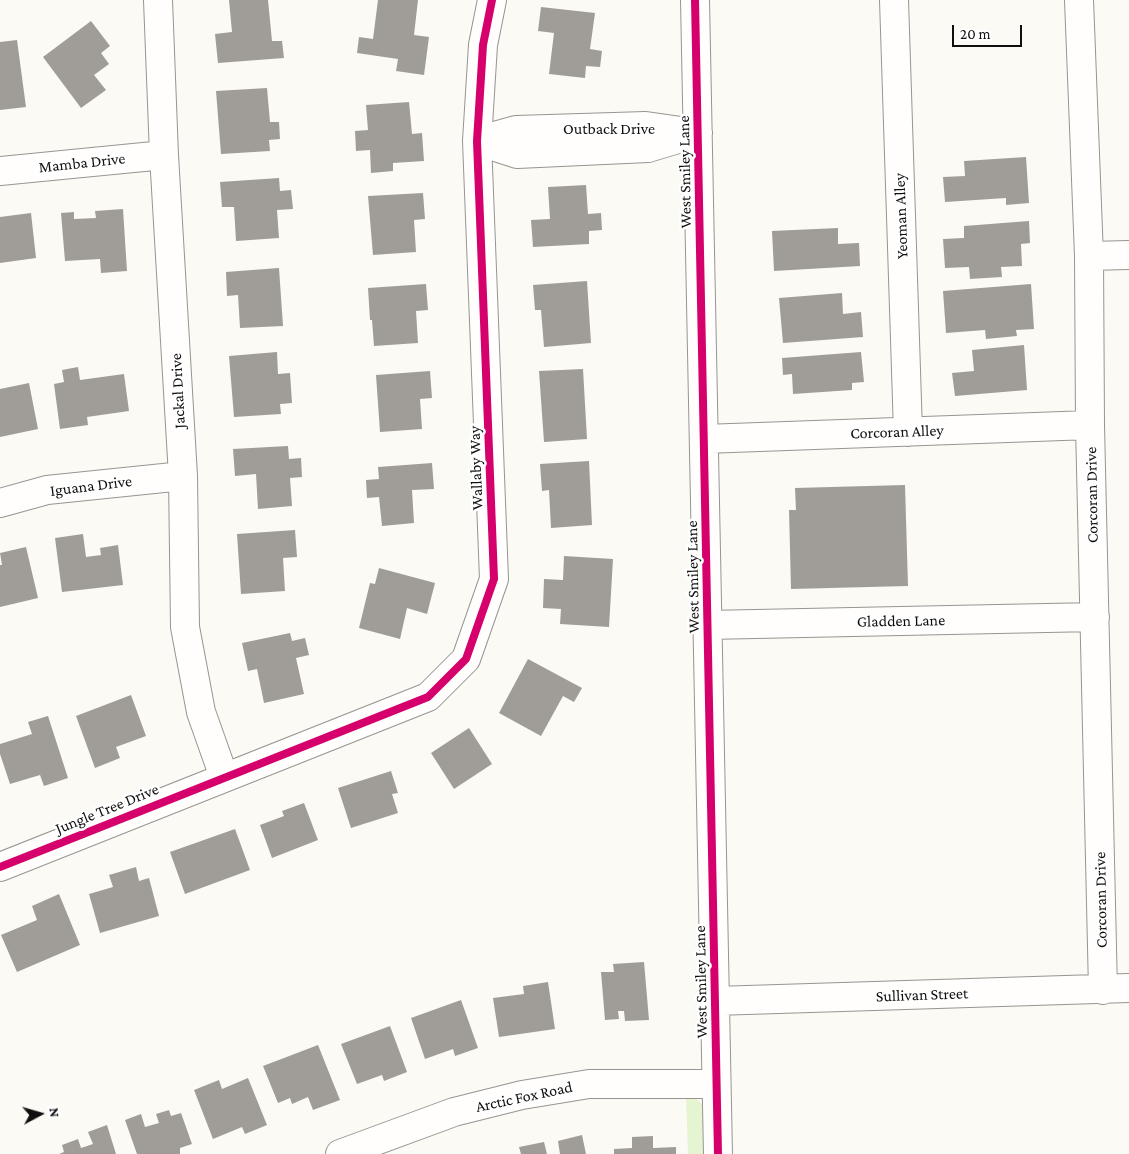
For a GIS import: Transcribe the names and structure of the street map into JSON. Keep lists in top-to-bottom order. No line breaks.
{"streets":{"street":["Outback Drive","Mamba Drive","West Smiley Lane","Yeoman Alley","Jackal Drive","Corcoran Alley","Wallaby Way","Iguana Drive","Corcoran Drive","Gladden Lane","Jungle Tree Drive","Sullivan Street","Arctic Fox Road"]},"crossings":[["Outback Drive","West Smiley Lane"],["Outback Drive","Wallaby Way"],["Mamba Drive","Jackal Drive"],["West Smiley Lane","Corcoran Alley"],["West Smiley Lane","Gladden Lane"],["West Smiley Lane","Sullivan Street"],["West Smiley Lane","Arctic Fox Road"],["Yeoman Alley","Corcoran Alley"],["Jackal Drive","Wallaby Way"],["Jackal Drive","Iguana Drive"],["Jackal Drive","Jungle Tree Drive"],["Corcoran Alley","Corcoran Drive"],["Wallaby Way","Jungle Tree Drive"],["Corcoran Drive","Gladden Lane"],["Corcoran Drive","Sullivan Street"]],"scale_bar":"20 m","north":"right"}
